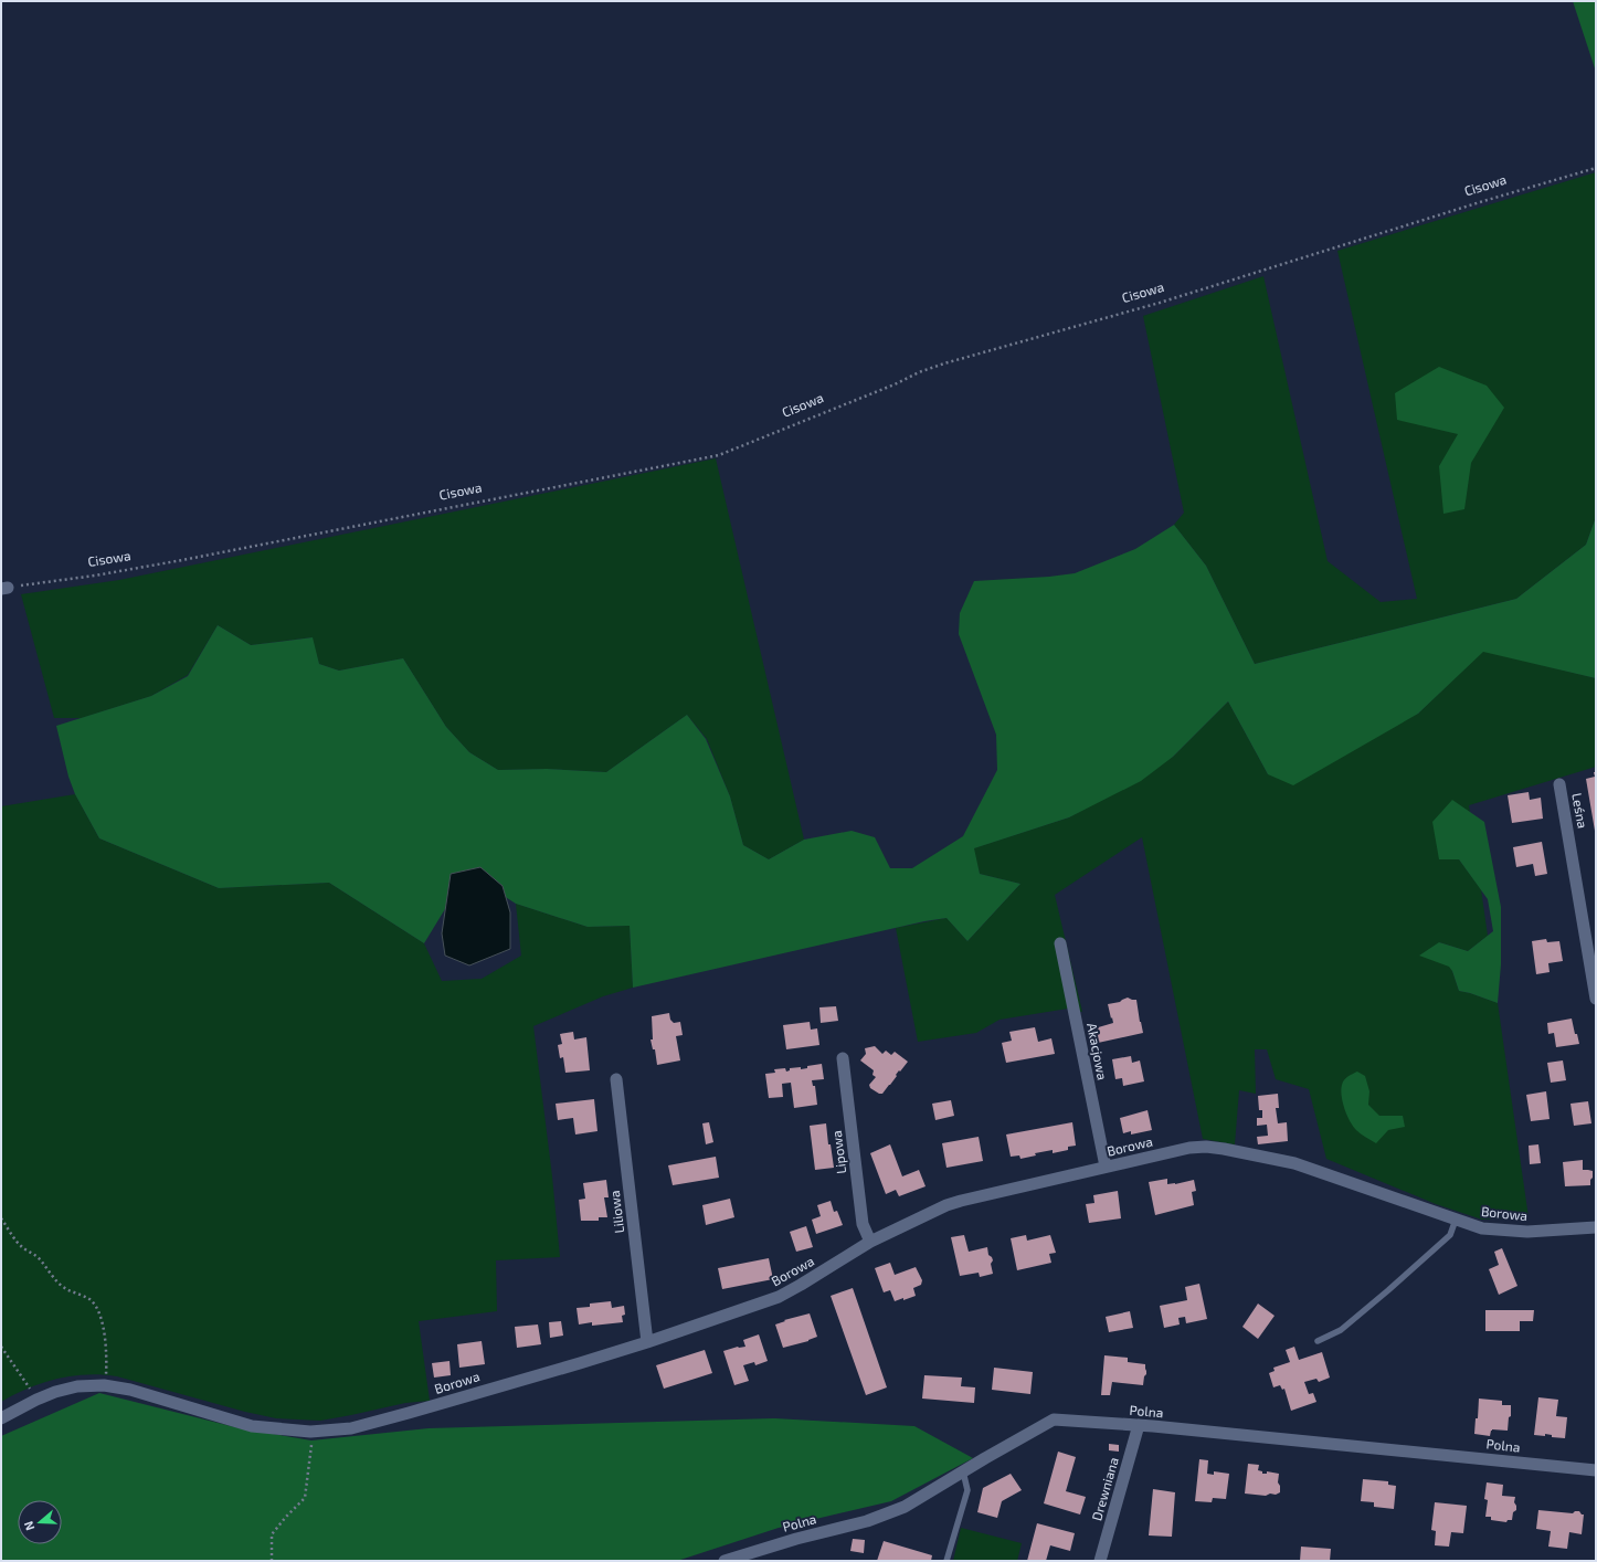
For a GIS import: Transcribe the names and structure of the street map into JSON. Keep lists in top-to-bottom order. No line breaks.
{"streets":{"street":["Leśna","Akacjowa","Borowa","Lipowa","Liliowa","Polna","Drewniana"],"path":["Cisowa"]},"crossings":[["Akacjowa","Borowa"],["Borowa","Lipowa"],["Borowa","Liliowa"],["Polna","Drewniana"]],"north":"left"}
